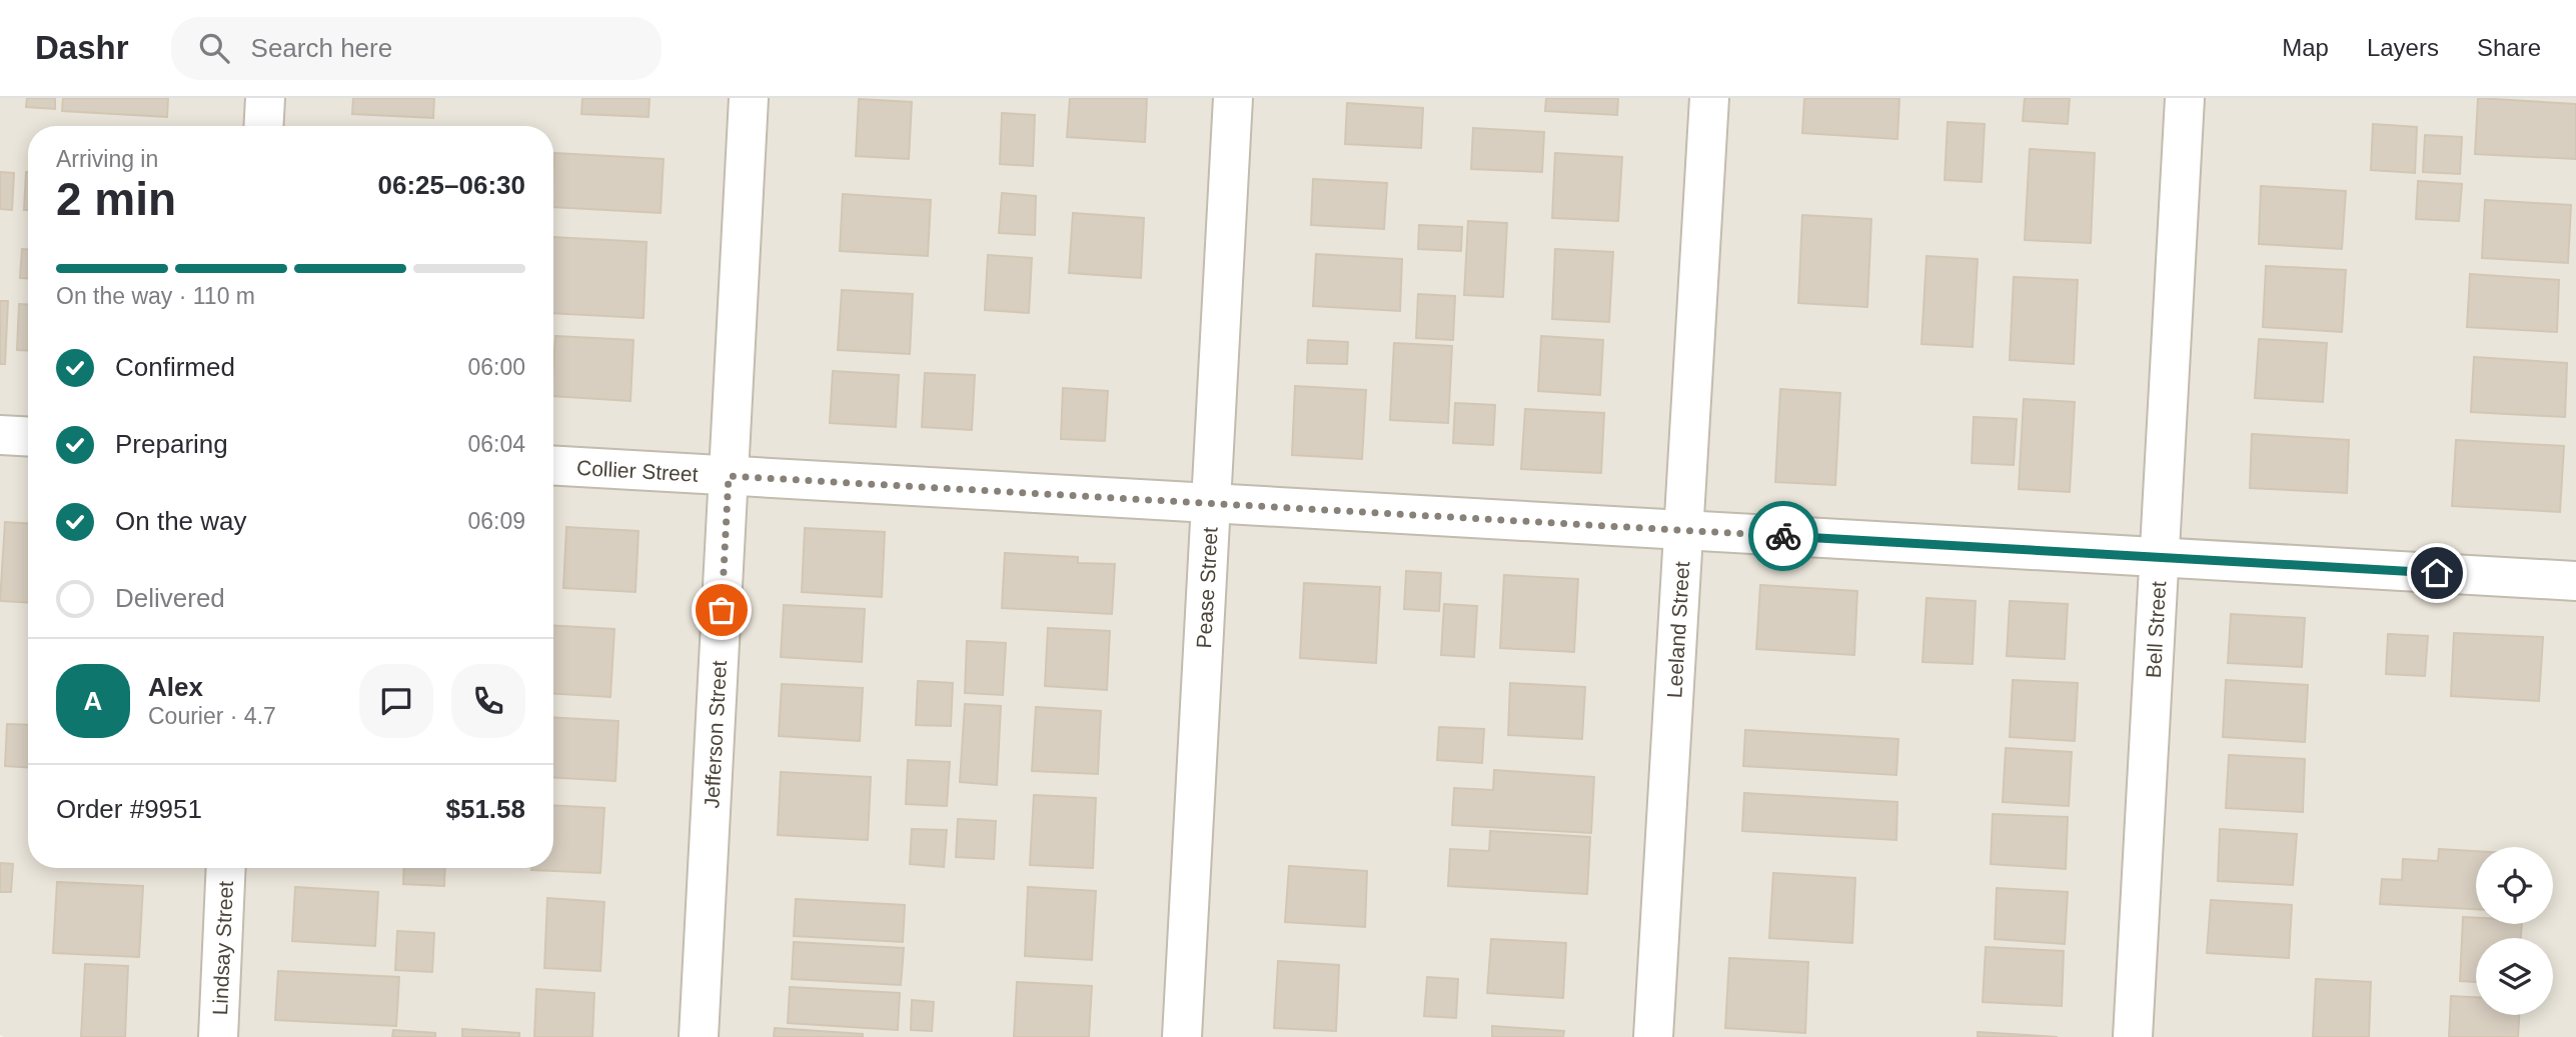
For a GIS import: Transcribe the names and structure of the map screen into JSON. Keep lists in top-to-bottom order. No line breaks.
{"streets":{"street":["Collier Street","Pease Street","Leeland Street","Bell Street","Jefferson Street","Lindsay Street"]},"crossings":[["Collier Street","Pease Street"],["Collier Street","Leeland Street"],["Collier Street","Bell Street"],["Collier Street","Jefferson Street"]],"page":{"header":"Dashr","search":"Search here","nav":["Map","Layers","Share"],"heading":["2 min","Arriving in","06:25–06:30"],"panel":["Alex","Courier · 4.7","Order #9951","$51.58"],"bar":"On the way · 110 m","list":[["Confirmed","06:00"],["Preparing","06:04"],["On the way","06:09"],"Delivered"],"round":"A"}}
